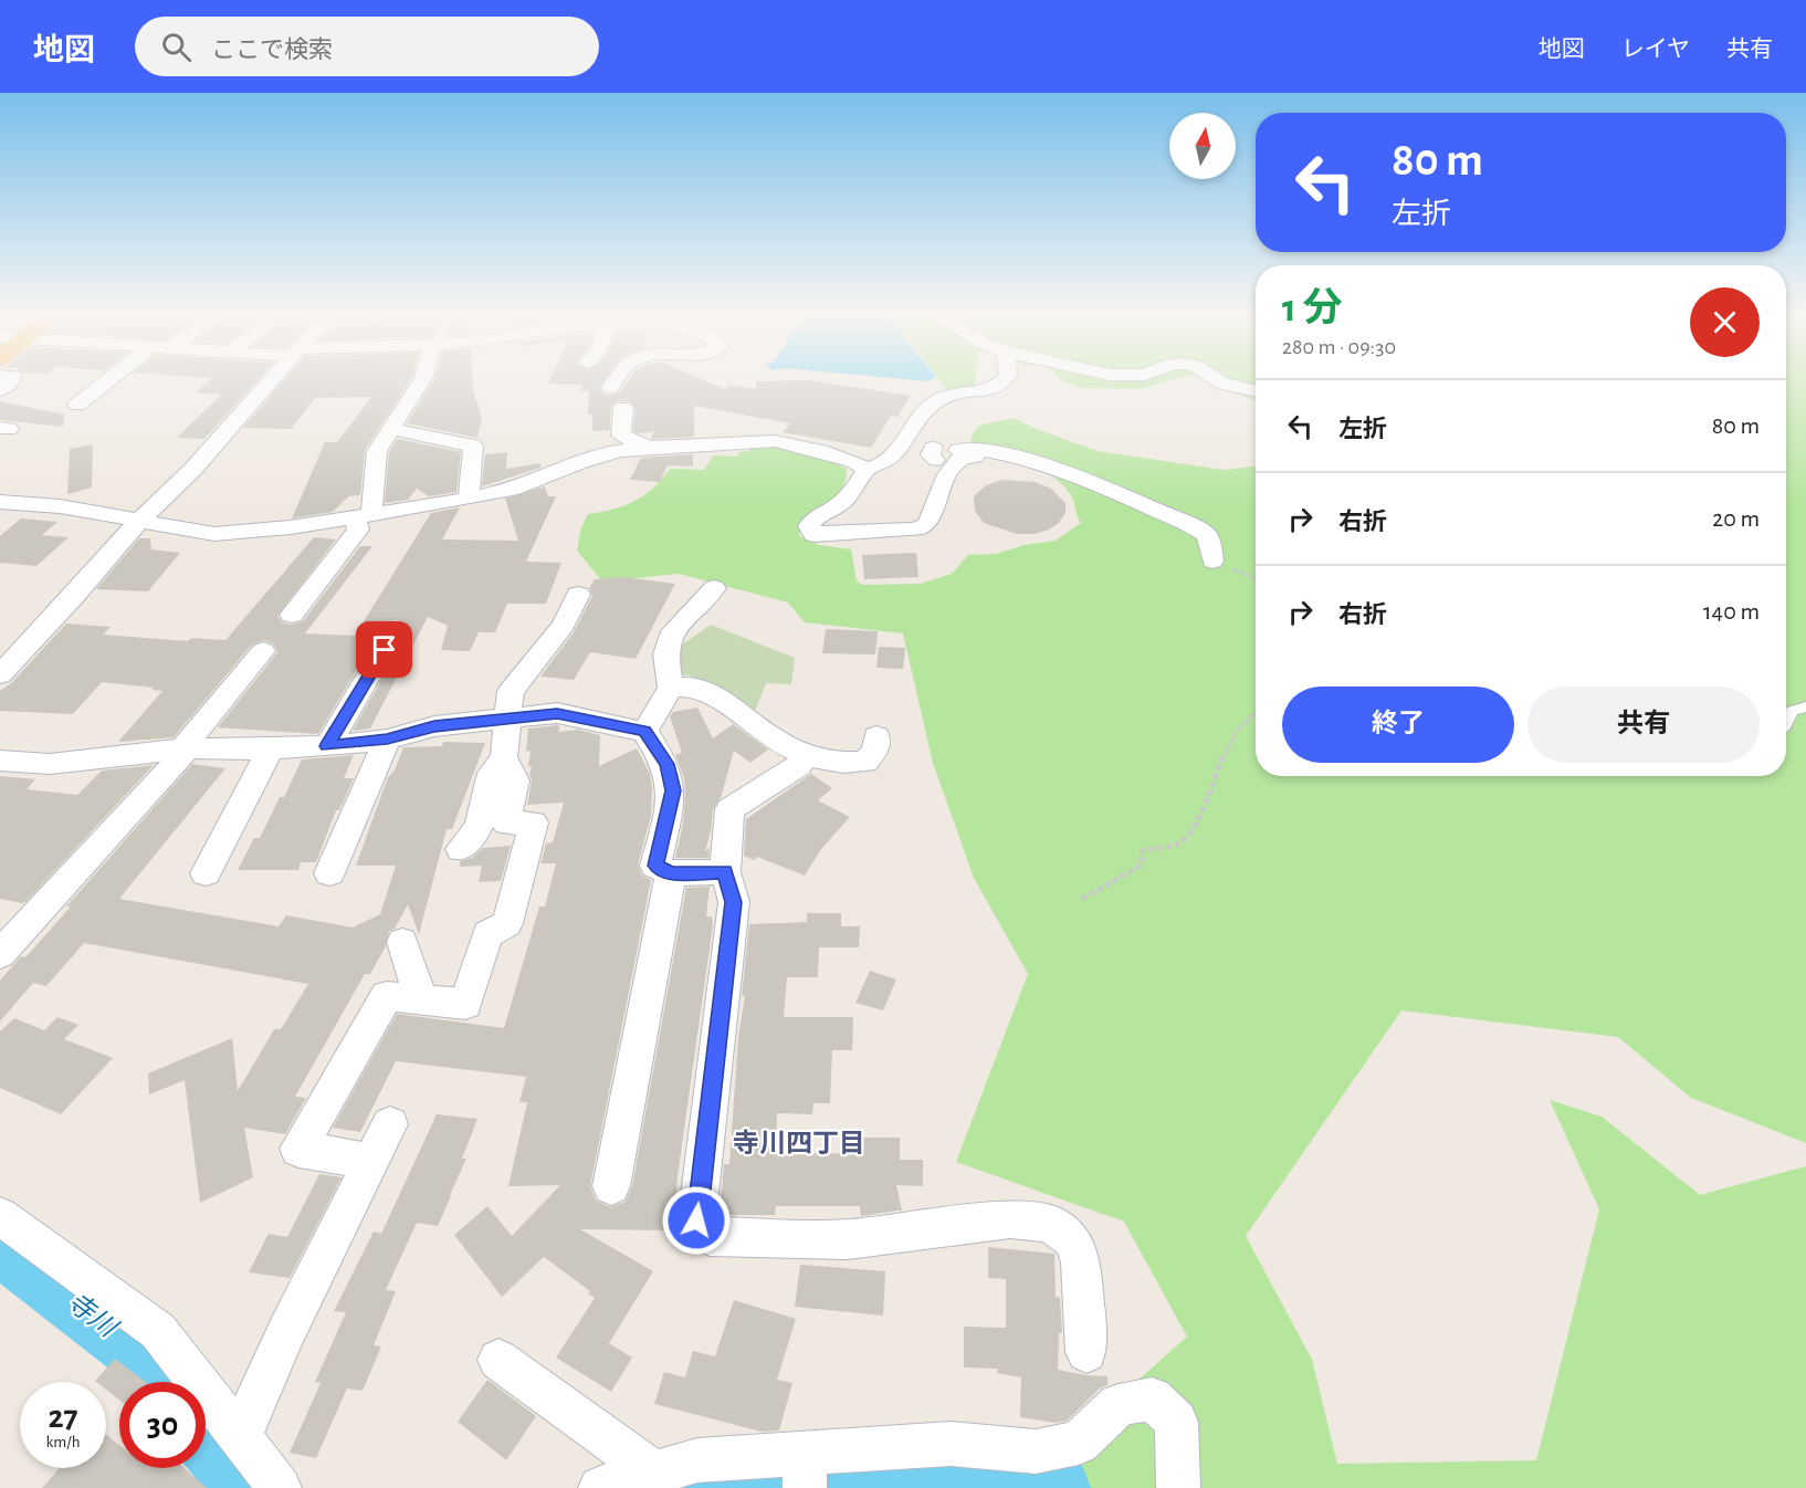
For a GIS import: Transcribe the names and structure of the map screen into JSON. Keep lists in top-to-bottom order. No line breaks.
{"districts":["寺川四丁目"],"water":["寺川"],"north":"top","page":{"header":"地図","search":"ここで検索","nav":["地図","レイヤ","共有"],"turn":["80 m","左折"],"heading":["1 分","280 m · 09:30"],"list":[{"name":"左折","value":"80 m"},{"name":"右折","value":"20 m"},{"name":"右折","value":"140 m"}],"buttons":["終了","共有"],"speed":"27 km/h","limit":"30"}}
